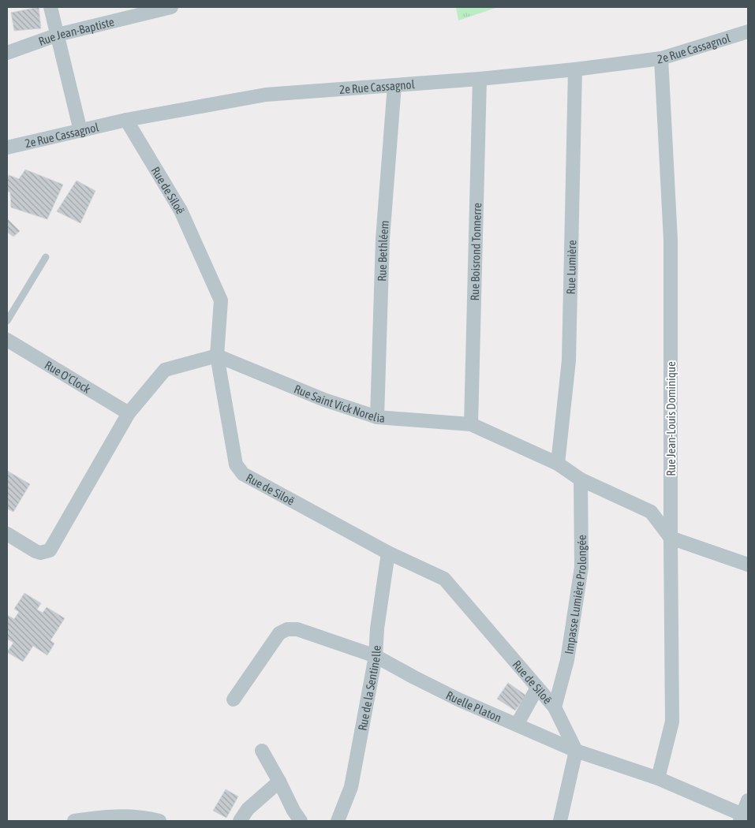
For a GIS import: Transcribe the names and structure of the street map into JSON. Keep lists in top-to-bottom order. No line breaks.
{"streets":{"street":["Rue Jean-Baptiste","2e Rue Cassagnol","Rue de Siloë","Rue Bethléem","Rue Boisrond Tonnerre","Rue Lumière","Rue O'Clock","Rue Saint Vick Norelia","Rue Jean-Louis Dominique","Impasse Lumière Prolongée","Rue de la Sentinelle","Ruelle Platon"]},"crossings":[["2e Rue Cassagnol","Rue de Siloë"],["2e Rue Cassagnol","Rue Bethléem"],["2e Rue Cassagnol","Rue Boisrond Tonnerre"],["2e Rue Cassagnol","Rue Lumière"],["2e Rue Cassagnol","Rue Jean-Louis Dominique"],["Rue de Siloë","Rue Saint Vick Norelia"],["Rue de Siloë","Impasse Lumière Prolongée"],["Rue de Siloë","Rue de la Sentinelle"],["Rue de Siloë","Ruelle Platon"],["Rue Bethléem","Rue Saint Vick Norelia"],["Rue Boisrond Tonnerre","Rue Saint Vick Norelia"],["Rue Lumière","Rue Saint Vick Norelia"],["Rue Saint Vick Norelia","Rue Jean-Louis Dominique"],["Rue Saint Vick Norelia","Impasse Lumière Prolongée"],["Rue Jean-Louis Dominique","Ruelle Platon"],["Rue de la Sentinelle","Ruelle Platon"]]}
